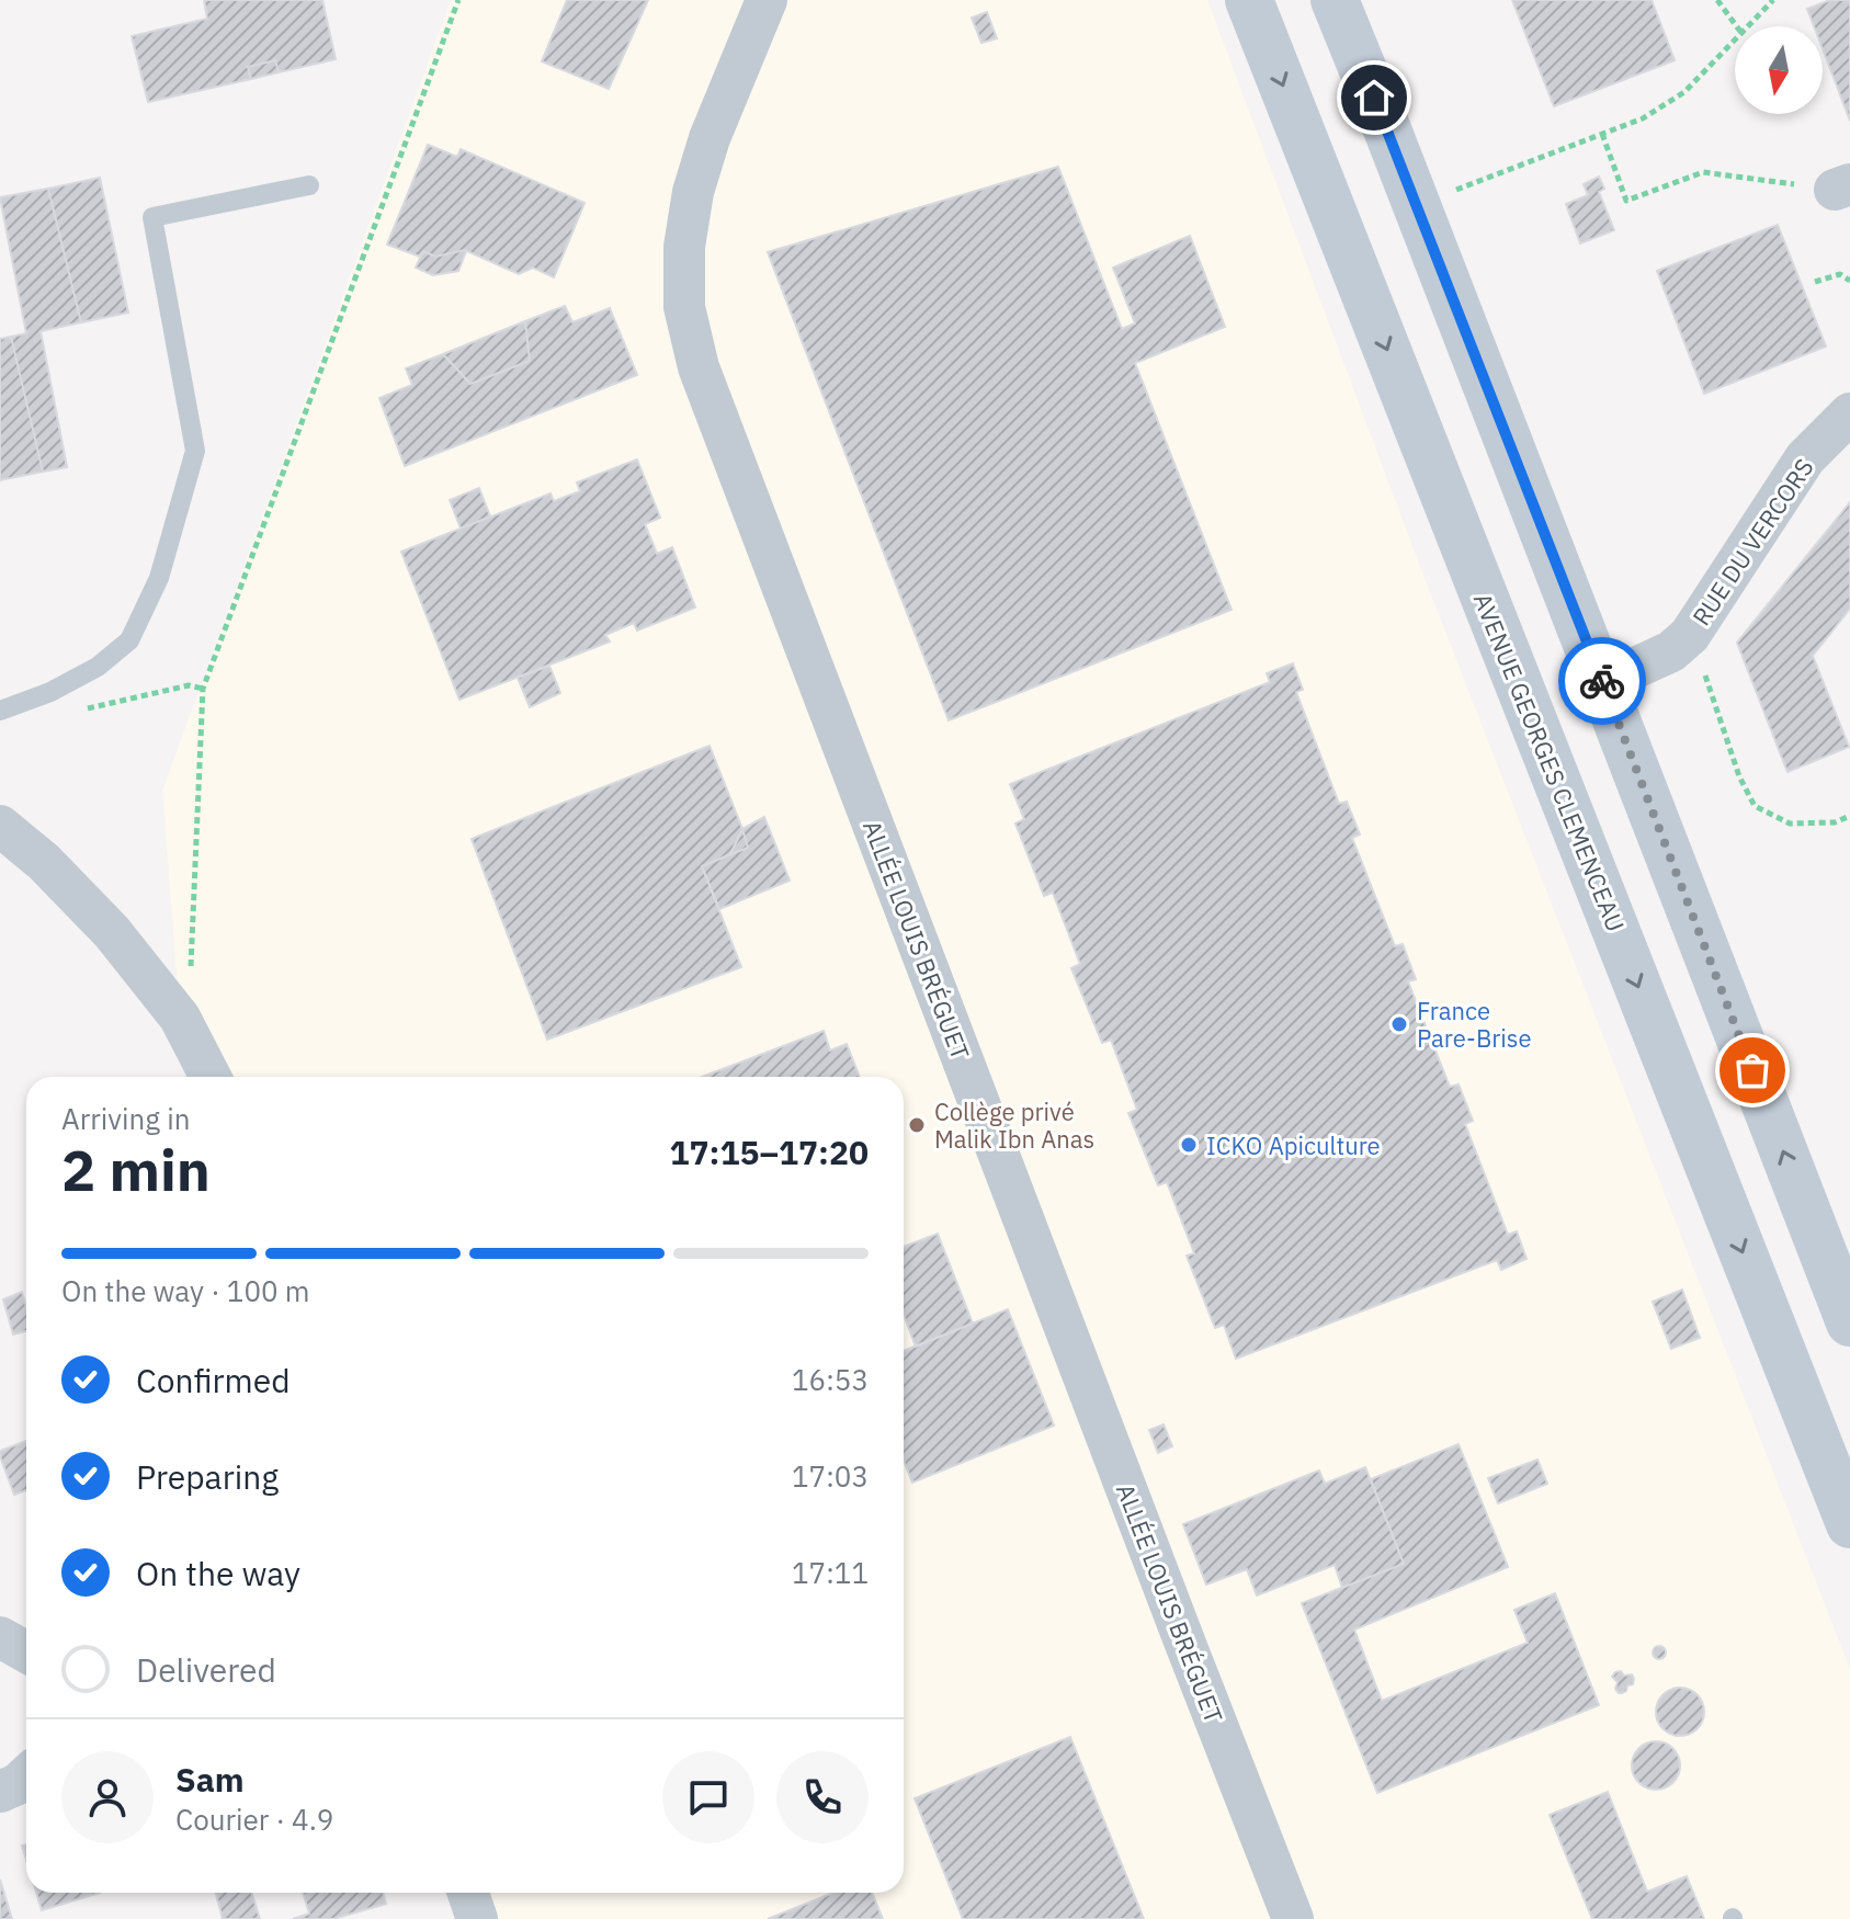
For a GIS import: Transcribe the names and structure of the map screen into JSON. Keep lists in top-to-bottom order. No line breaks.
{"streets":{"main road":["AVENUE GEORGES CLEMENCEAU"],"street":["RUE DU VERCORS","ALLÉE LOUIS BRÉGUET"]},"places":["France Pare-Brise","Collège privé Malik Ibn Anas","ICKO Apiculture"],"north":"bottom","page":{"heading":["2 min","Arriving in","17:15–17:20"],"panel":["Sam","Courier · 4.9"],"bar":"On the way · 100 m","list":[["Confirmed","16:53"],["Preparing","17:03"],["On the way","17:11"],"Delivered"]}}
